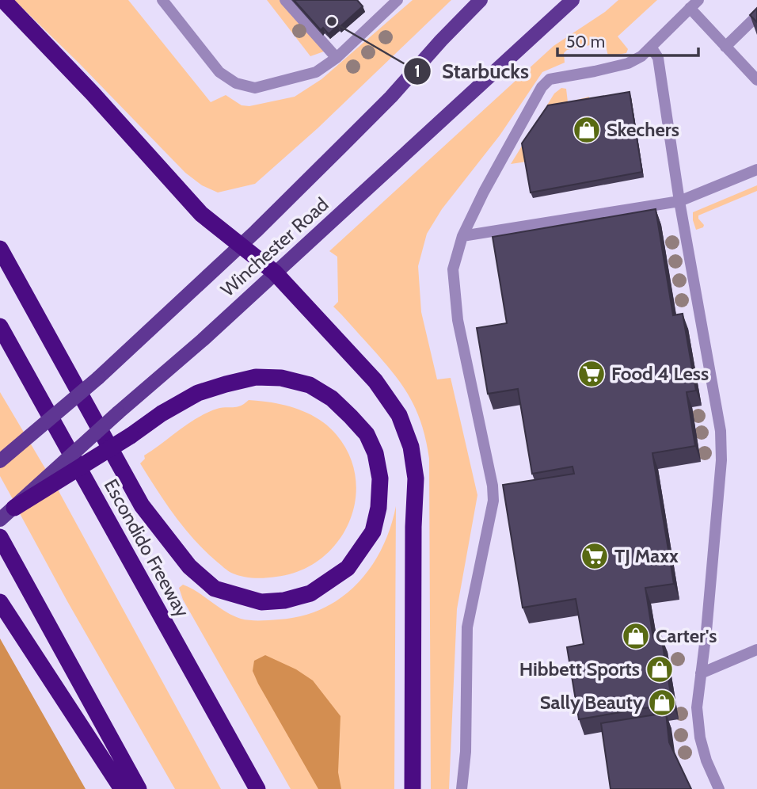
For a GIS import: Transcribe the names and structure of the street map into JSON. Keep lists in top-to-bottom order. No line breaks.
{"streets":{"highway":["Escondido Freeway"],"main road":["Winchester Road"]},"places":{"other":["Starbucks"],"shop":["Skechers","Carter's","Hibbett Sports","Sally Beauty"],"supermarket":["Food 4 Less","TJ Maxx"]},"scale_bar":"50 m"}
